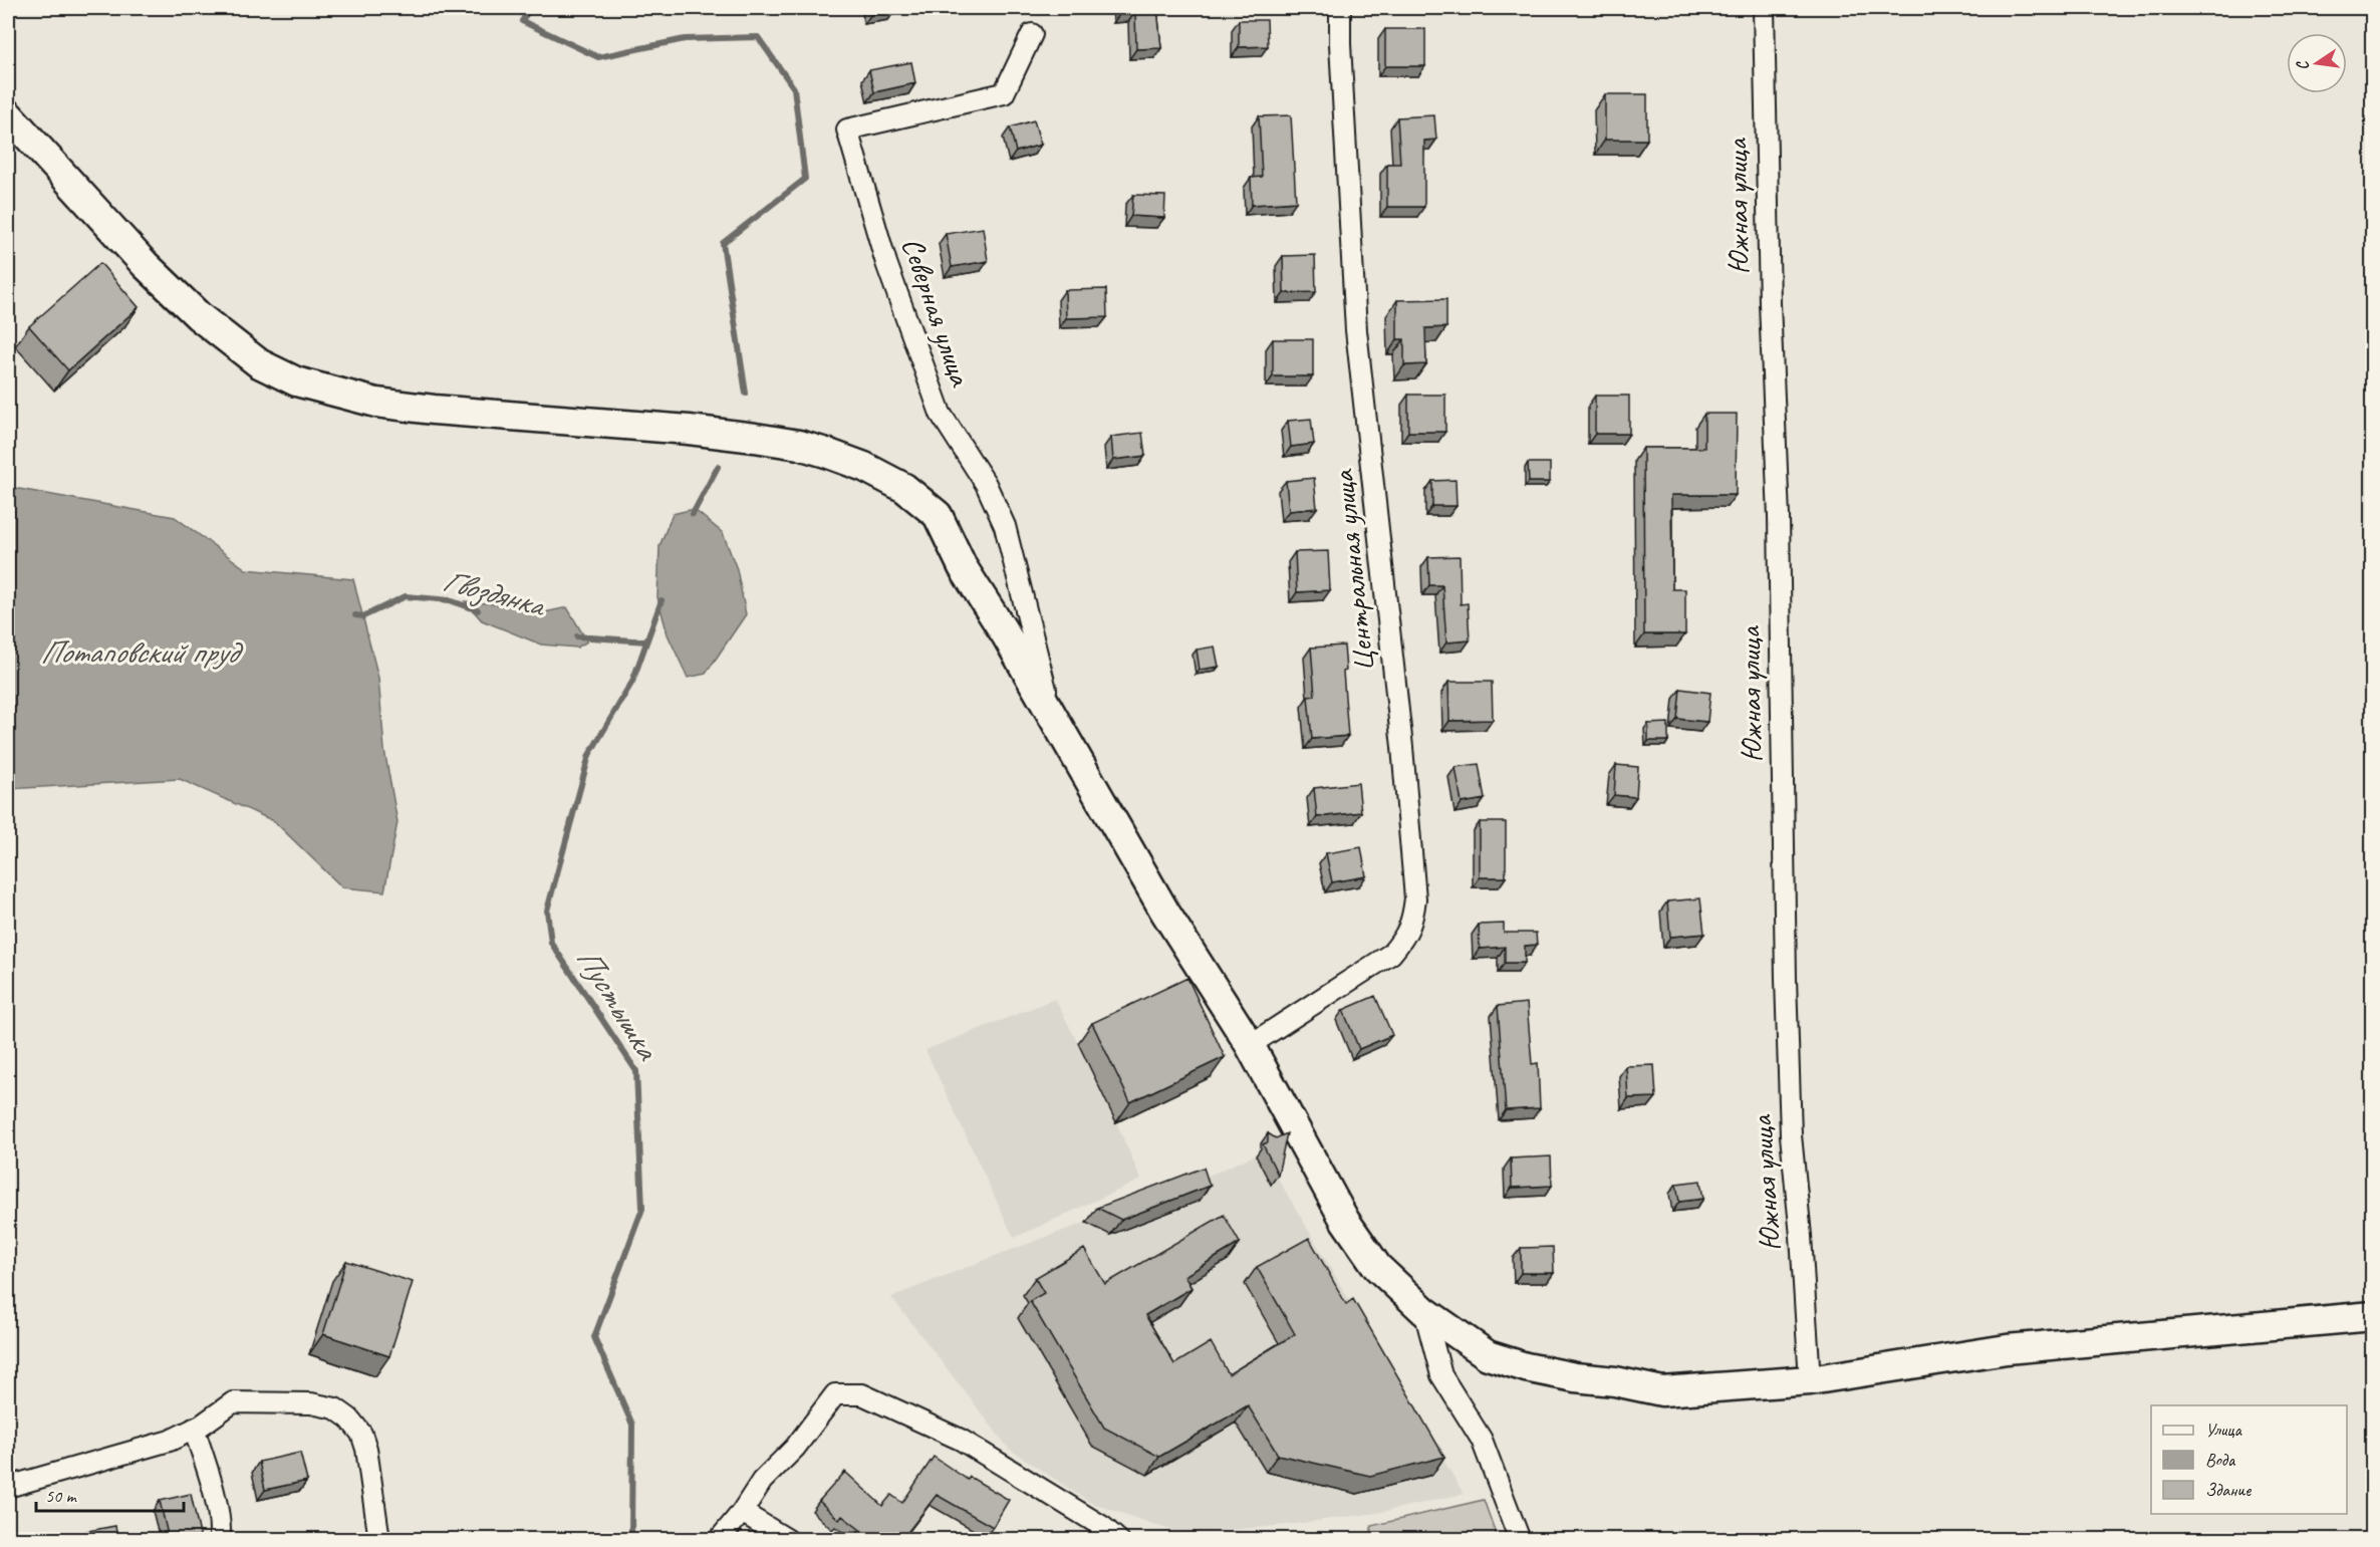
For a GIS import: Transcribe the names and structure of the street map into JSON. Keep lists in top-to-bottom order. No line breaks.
{"streets":{"street":["Южная улица","Северная улица","Центральная улица"]},"water":["Гвоздянка","Потаповский пруд","Пустышка"],"legend":["Улица","Вода","Здание"],"scale_bar":"50 m","north":"left"}
